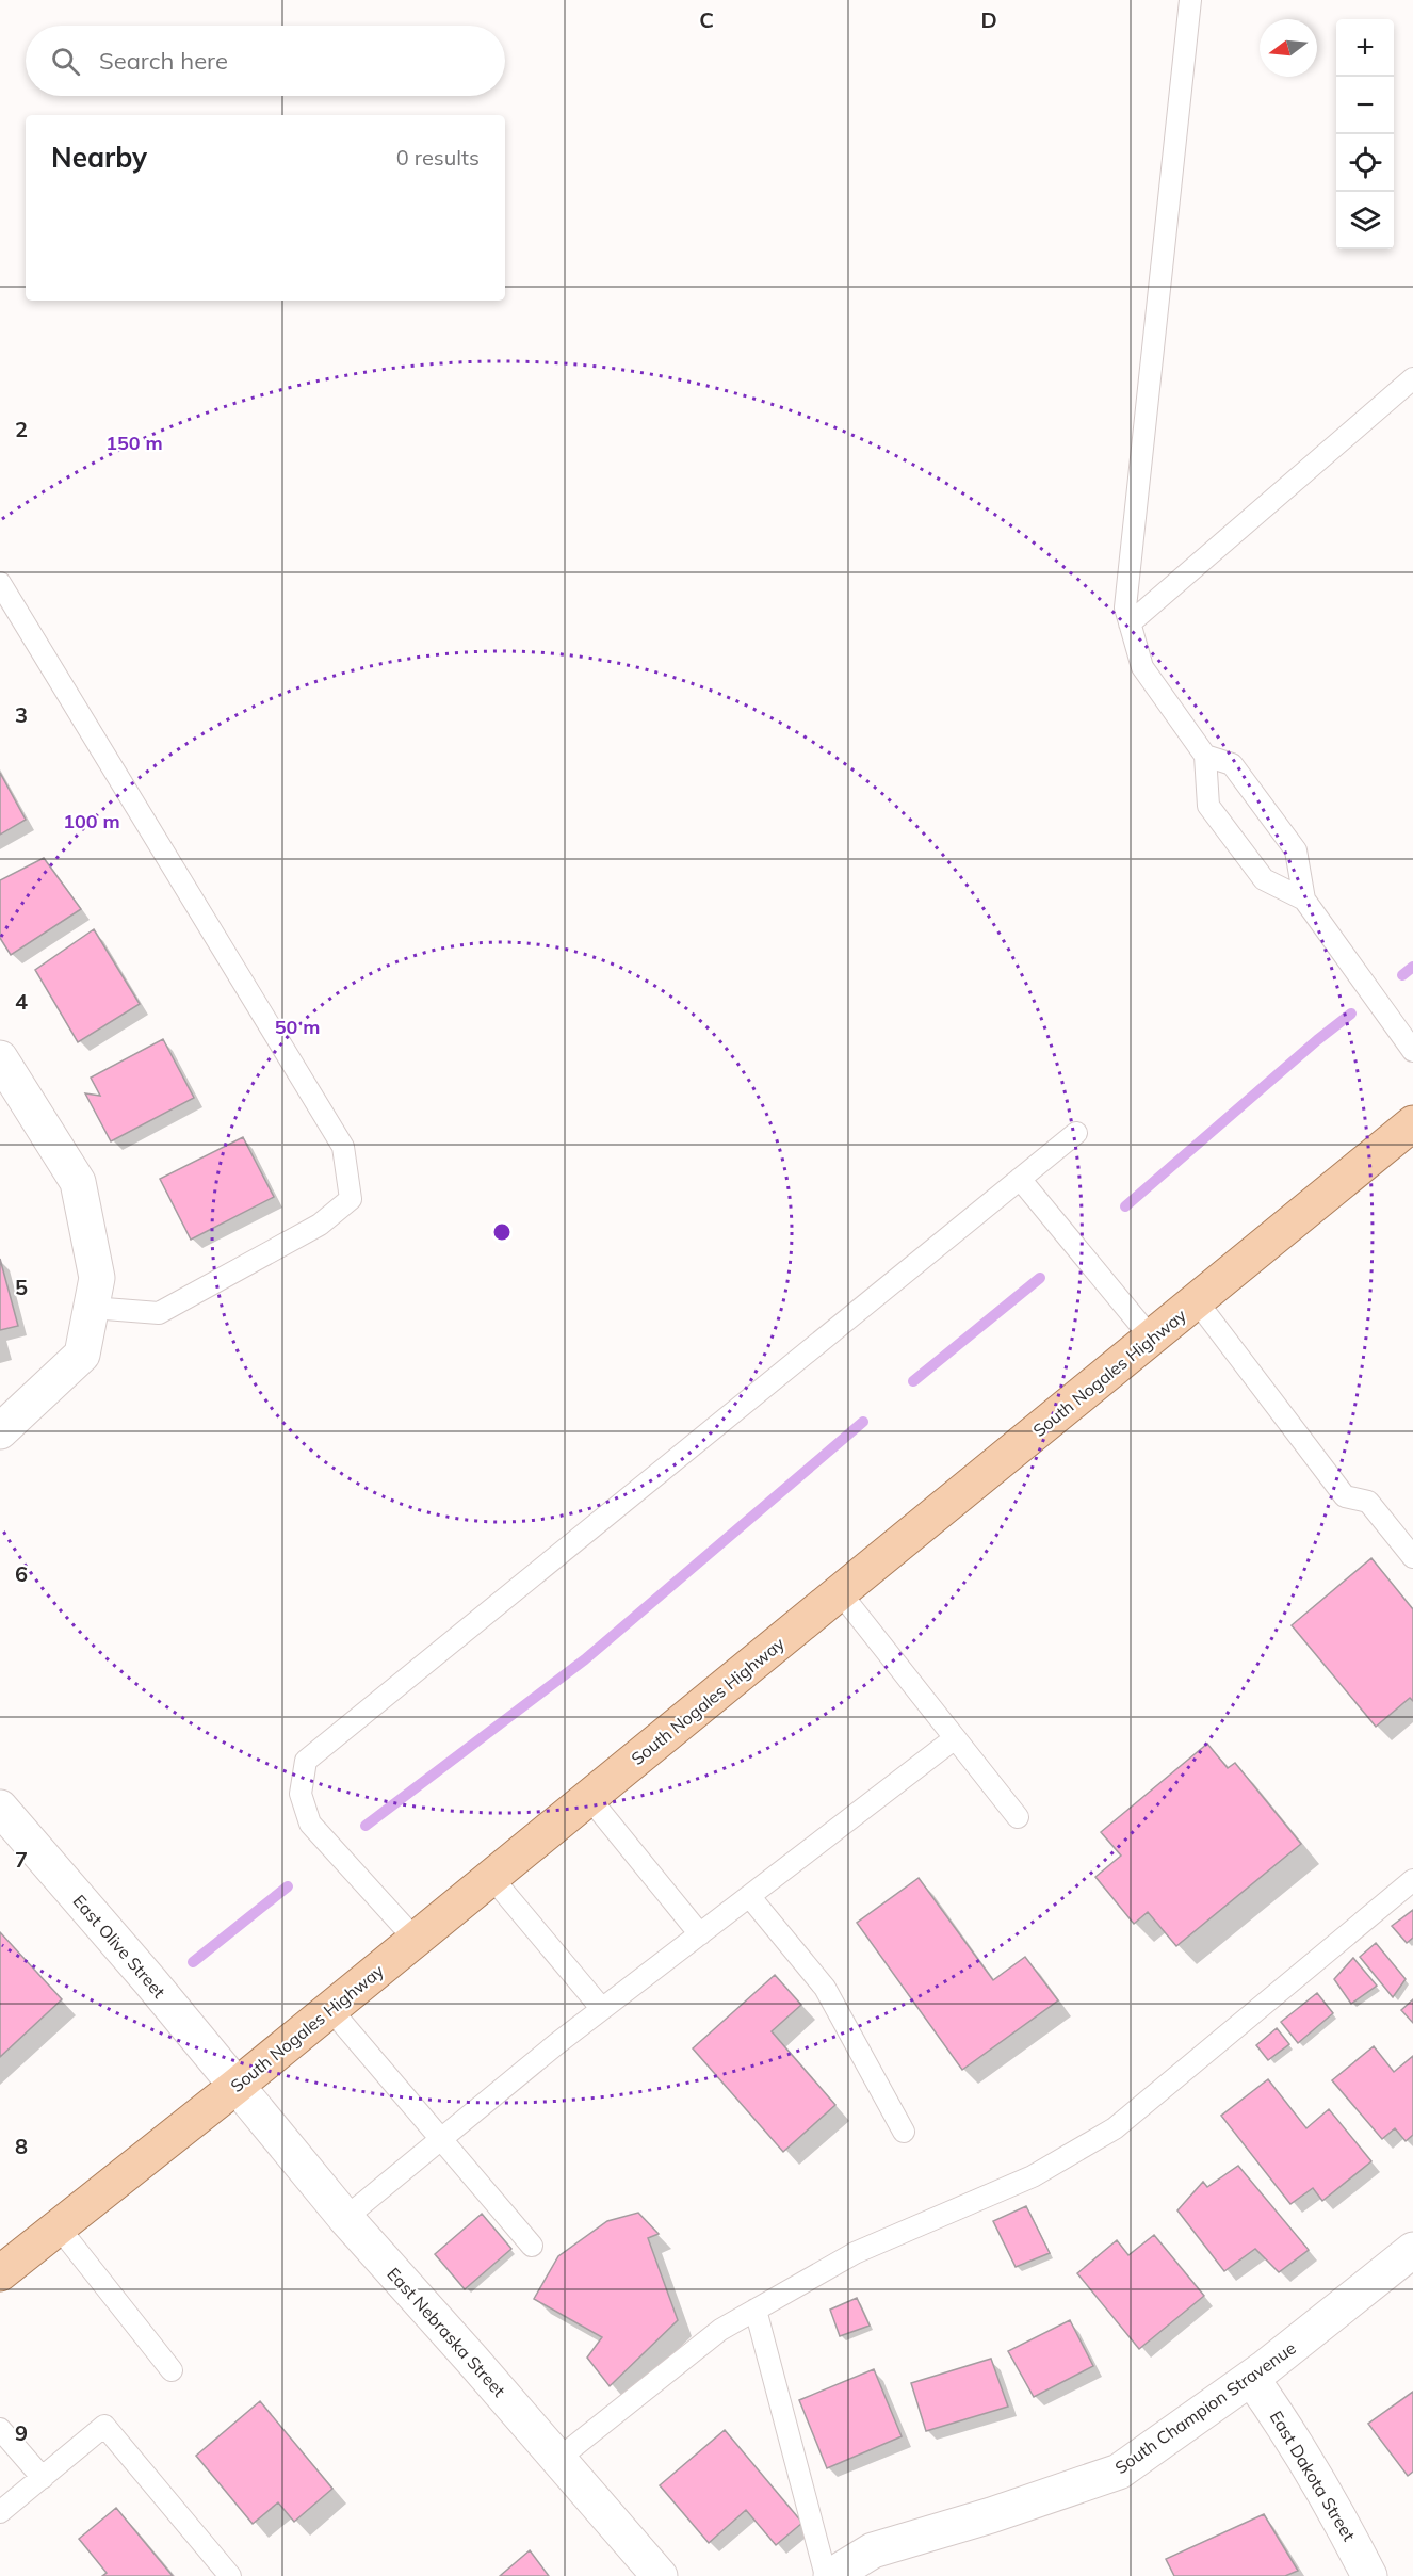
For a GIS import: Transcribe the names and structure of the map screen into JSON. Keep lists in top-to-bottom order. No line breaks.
{"streets":{"main road":["South Nogales Highway"],"street":["East Olive Street","East Nebraska Street","South Champion Stravenue","East Dakota Street"]},"crossings":[["South Nogales Highway","East Olive Street"],["South Nogales Highway","East Nebraska Street"],["East Olive Street","East Nebraska Street"],["South Champion Stravenue","East Dakota Street"]],"north":"left","page":{"map_buttons":["+","−"],"search":"Search here","heading":["Nearby","0 results"]},"grid":{"columns":["C","D"],"rows":["2","3","4","5","6","7","8","9"]},"rings":["150 m","100 m","50 m"]}
